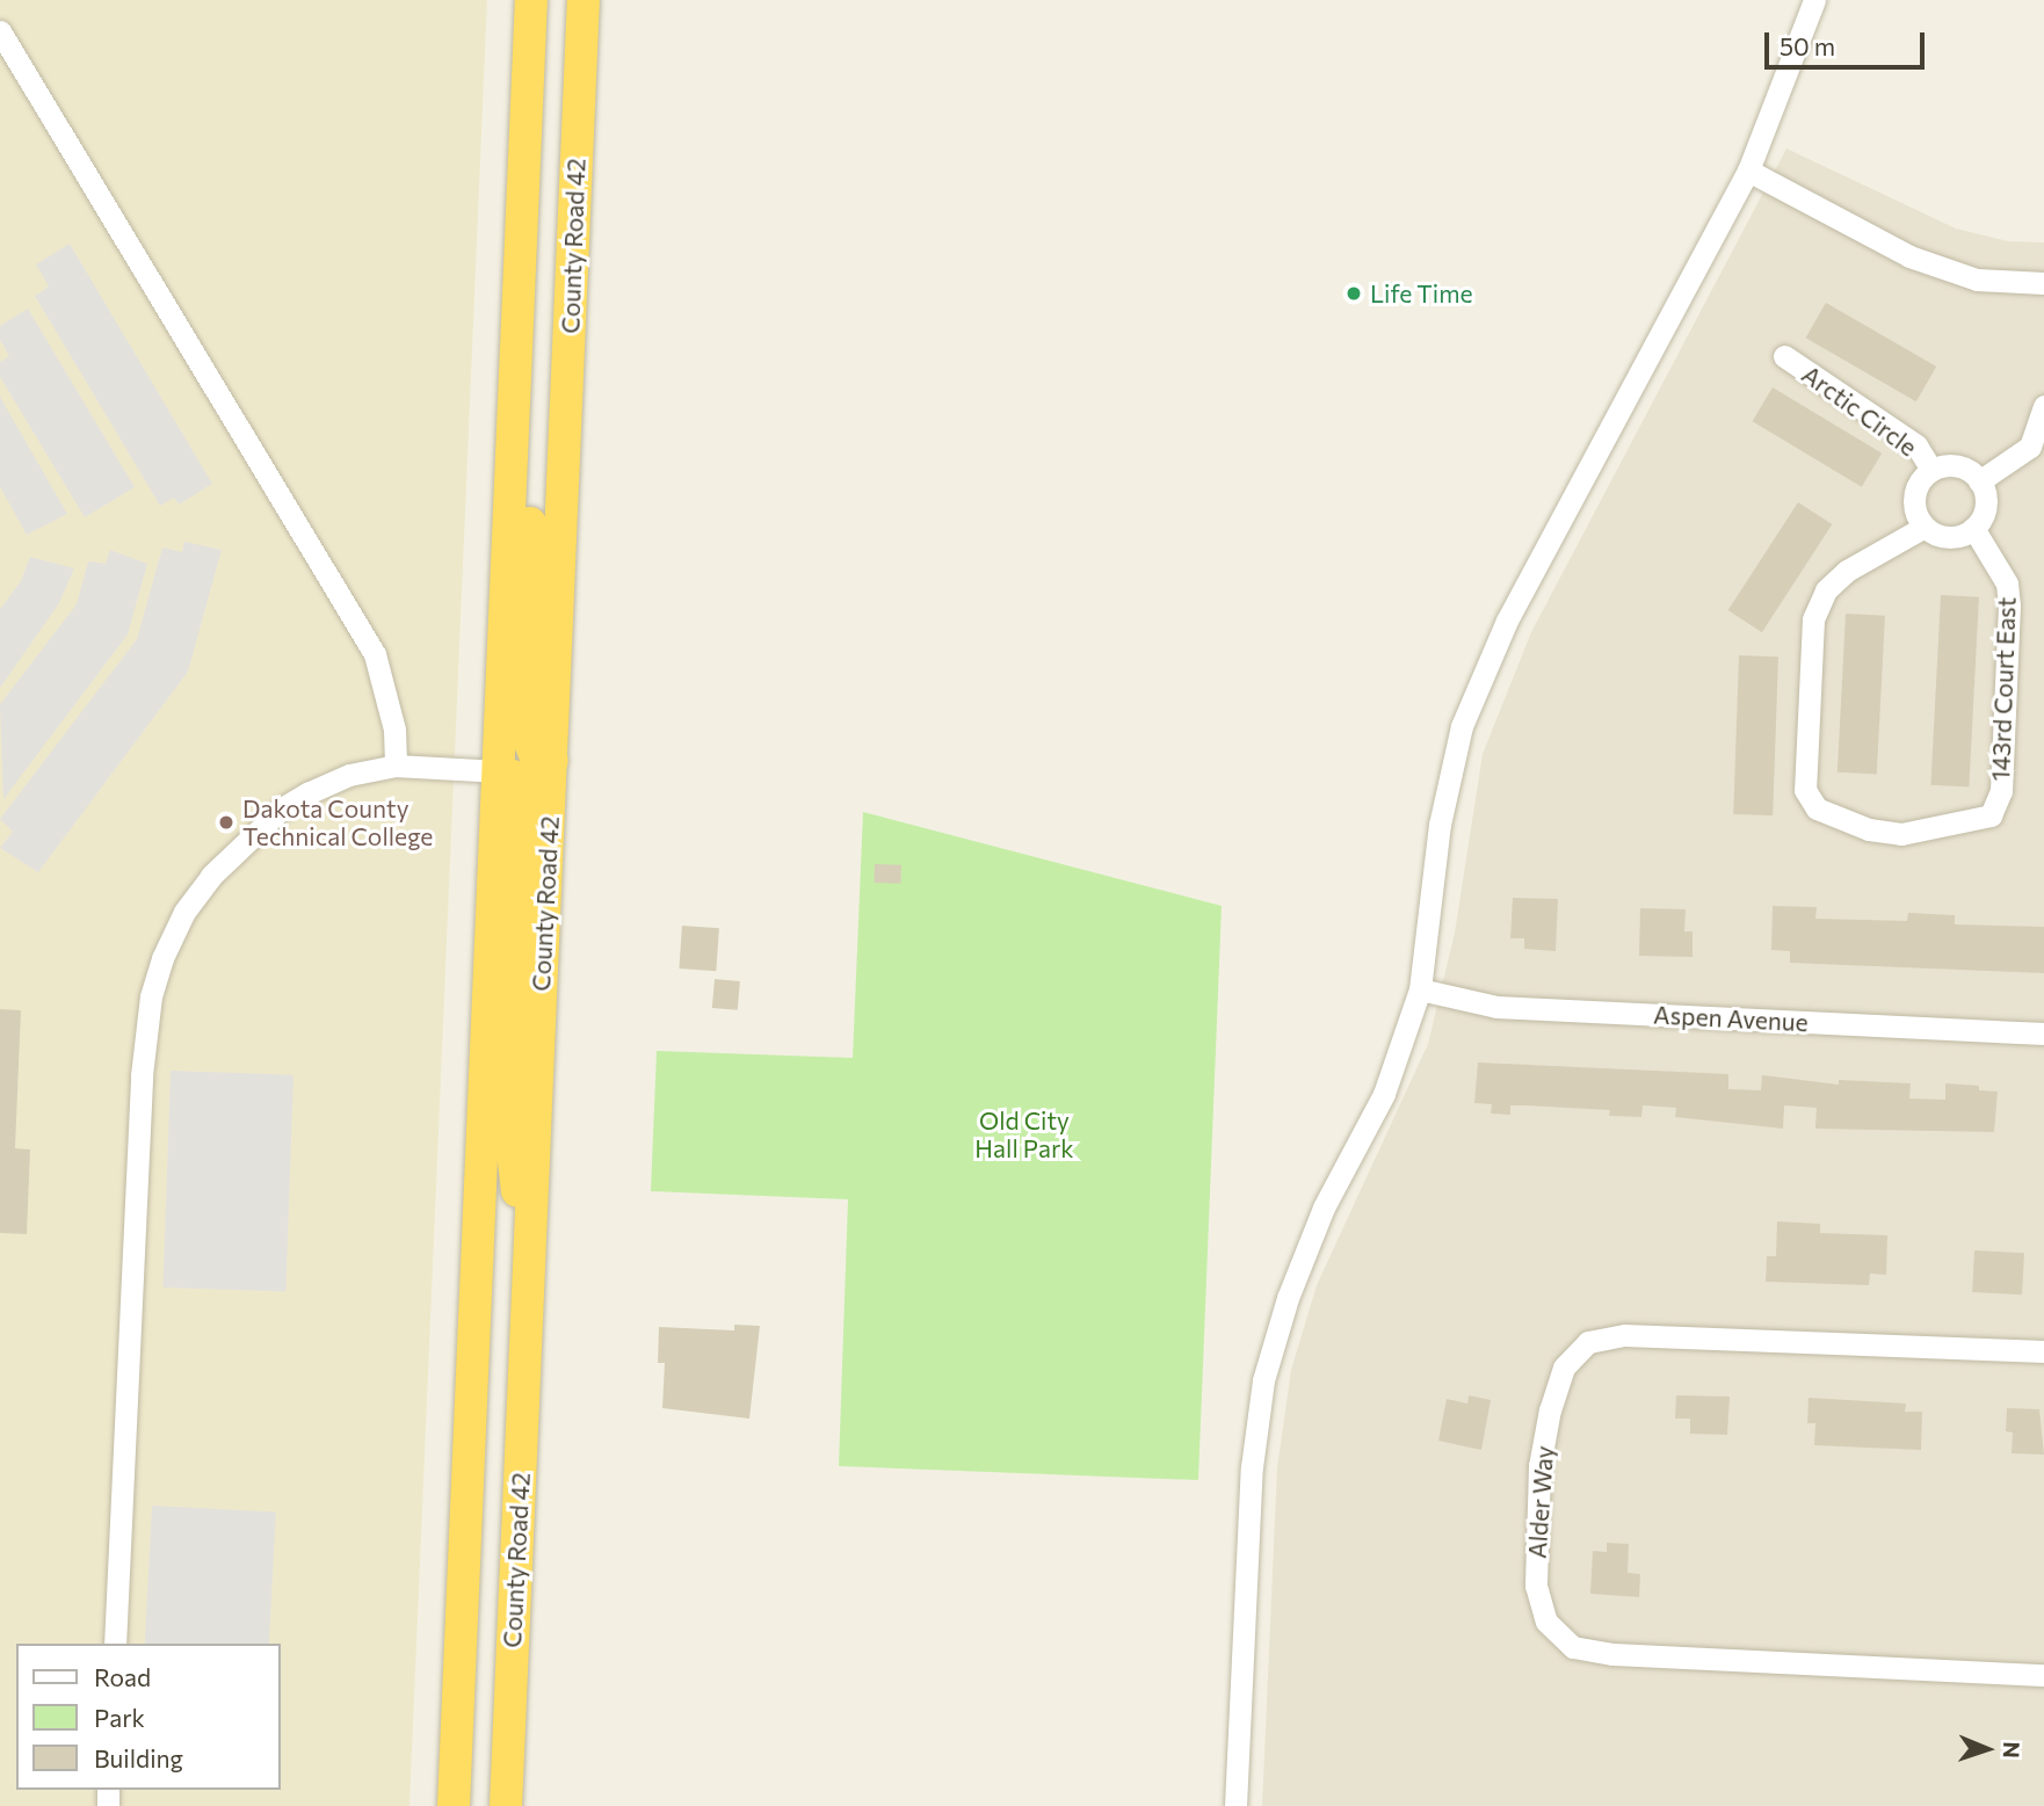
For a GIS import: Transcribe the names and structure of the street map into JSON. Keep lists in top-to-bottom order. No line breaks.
{"streets":{"highway":["County Road 42"],"street":["Arctic Circle","143rd Court East","Aspen Avenue","Alder Way"]},"crossings":[["Arctic Circle","143rd Court East"]],"parks":["Old City Hall Park"],"places":["Life Time","Dakota County Technical College"],"legend":["Road","Park","Building"],"scale_bar":"50 m","north":"right"}
